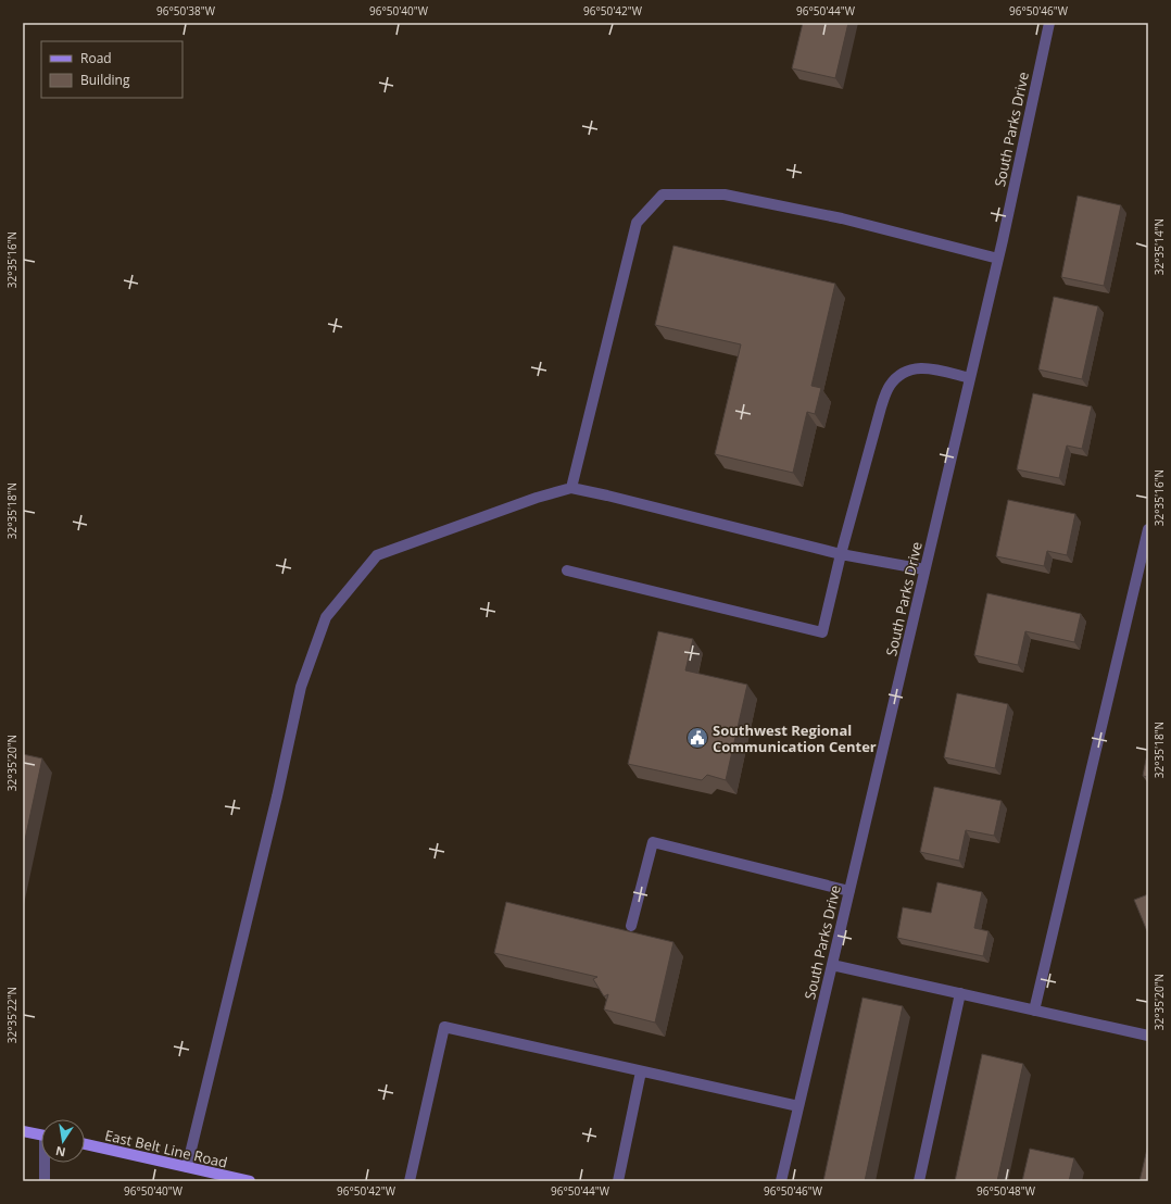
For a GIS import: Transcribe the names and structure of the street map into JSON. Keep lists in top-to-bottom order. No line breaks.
{"streets":{"main road":["East Belt Line Road"],"street":["South Parks Drive"]},"places":{"public building":["Southwest Regional Communication Center"]},"legend":["Road","Building"],"north":"bottom","coordinates":["96°50'38\"W","96°50'40\"W","96°50'42\"W","96°50'44\"W","96°50'46\"W","32°35'14\"N","32°35'16\"N","32°35'18\"N","32°35'20\"N","32°35'22\"N","96°50'48\"W"]}
